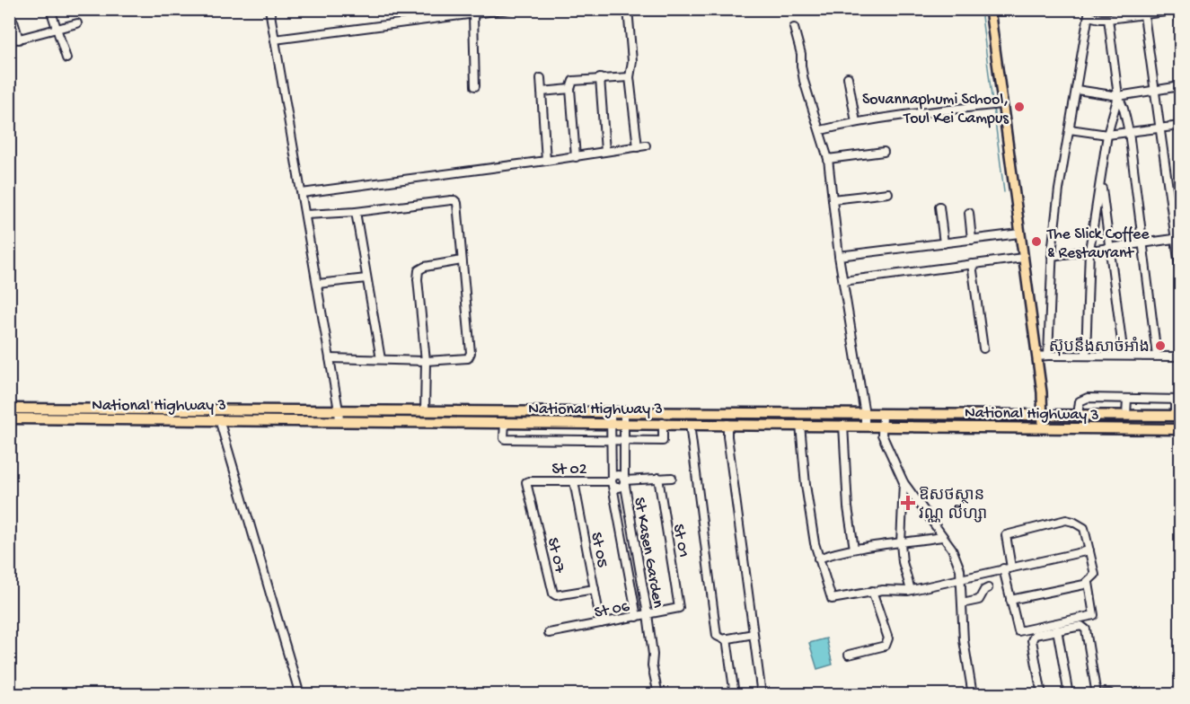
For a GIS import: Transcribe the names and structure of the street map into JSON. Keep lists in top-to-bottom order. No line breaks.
{"streets":{"highway":["National Highway 3"],"street":["St 02","St 01","St 05","St Kasen Garden","St 07","St 06"]},"crossings":[["National Highway 3","St Kasen Garden"],["St 02","St 05"],["St 02","St Kasen Garden"],["St 02","St 07"],["St 01","St 06"],["St 05","St 07"],["St 05","St 06"],["St Kasen Garden","St 06"]],"places":{"other":["Sovannaphumi School, Toul Kei Campus","The Slick Coffee & Restaurant","ស៊ុបនឹងសាច់អាំង"],"health":["ឱសថស្ថាន វណ្ណ លីហ្សា"]}}
